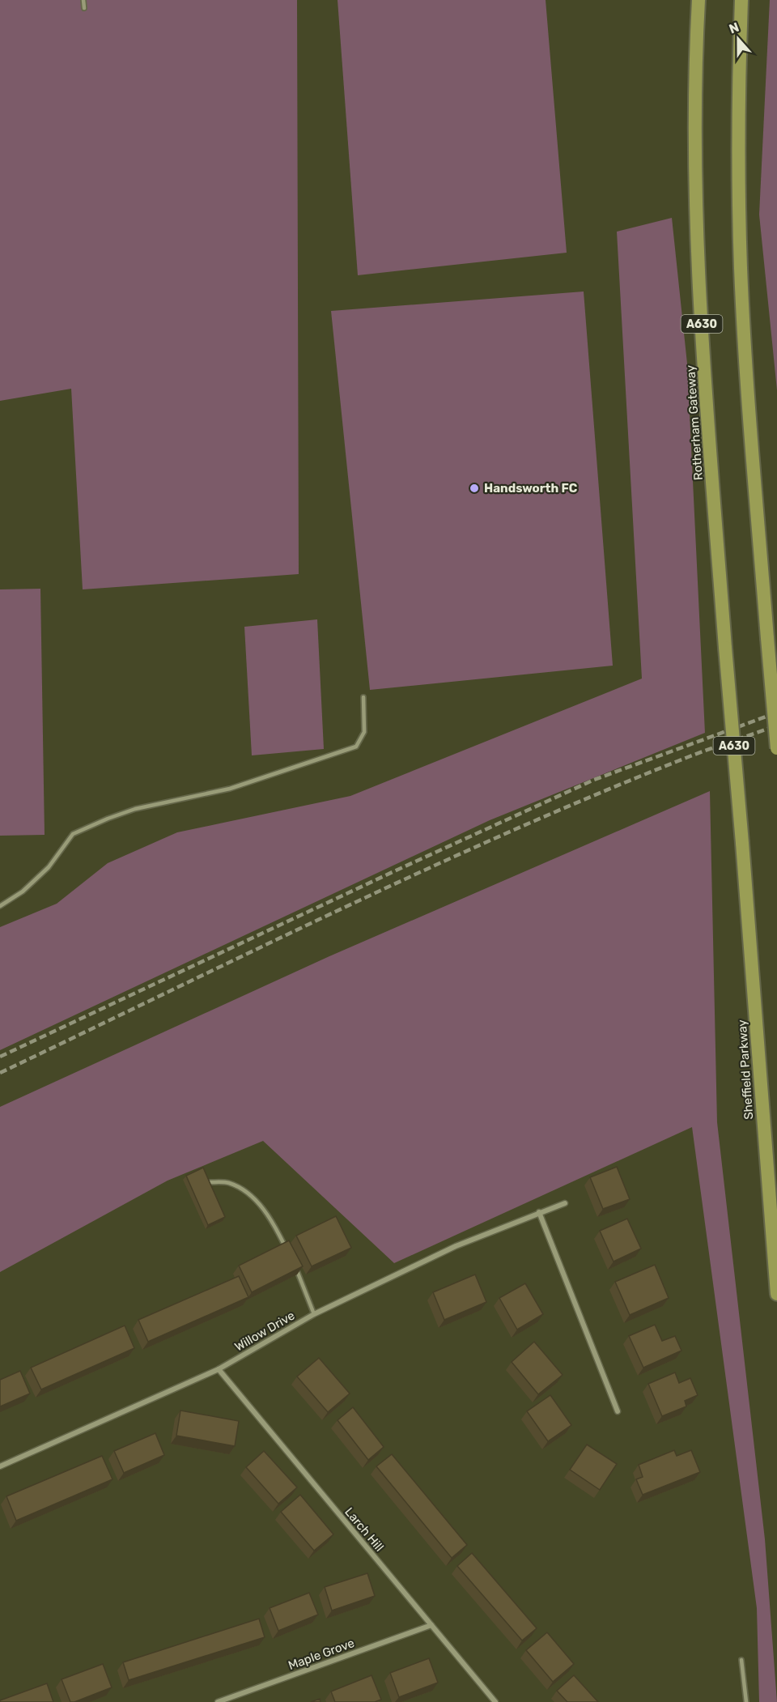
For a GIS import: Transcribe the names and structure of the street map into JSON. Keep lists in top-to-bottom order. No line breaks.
{"streets":{"highway":["A630","Rotherham Gateway","Sheffield Parkway"],"street":["Willow Drive","Larch Hill","Maple Grove"]},"crossings":[["Rotherham Gateway","Sheffield Parkway"],["Willow Drive","Larch Hill"],["Larch Hill","Maple Grove"]],"places":["Handsworth FC"],"north":"top"}
